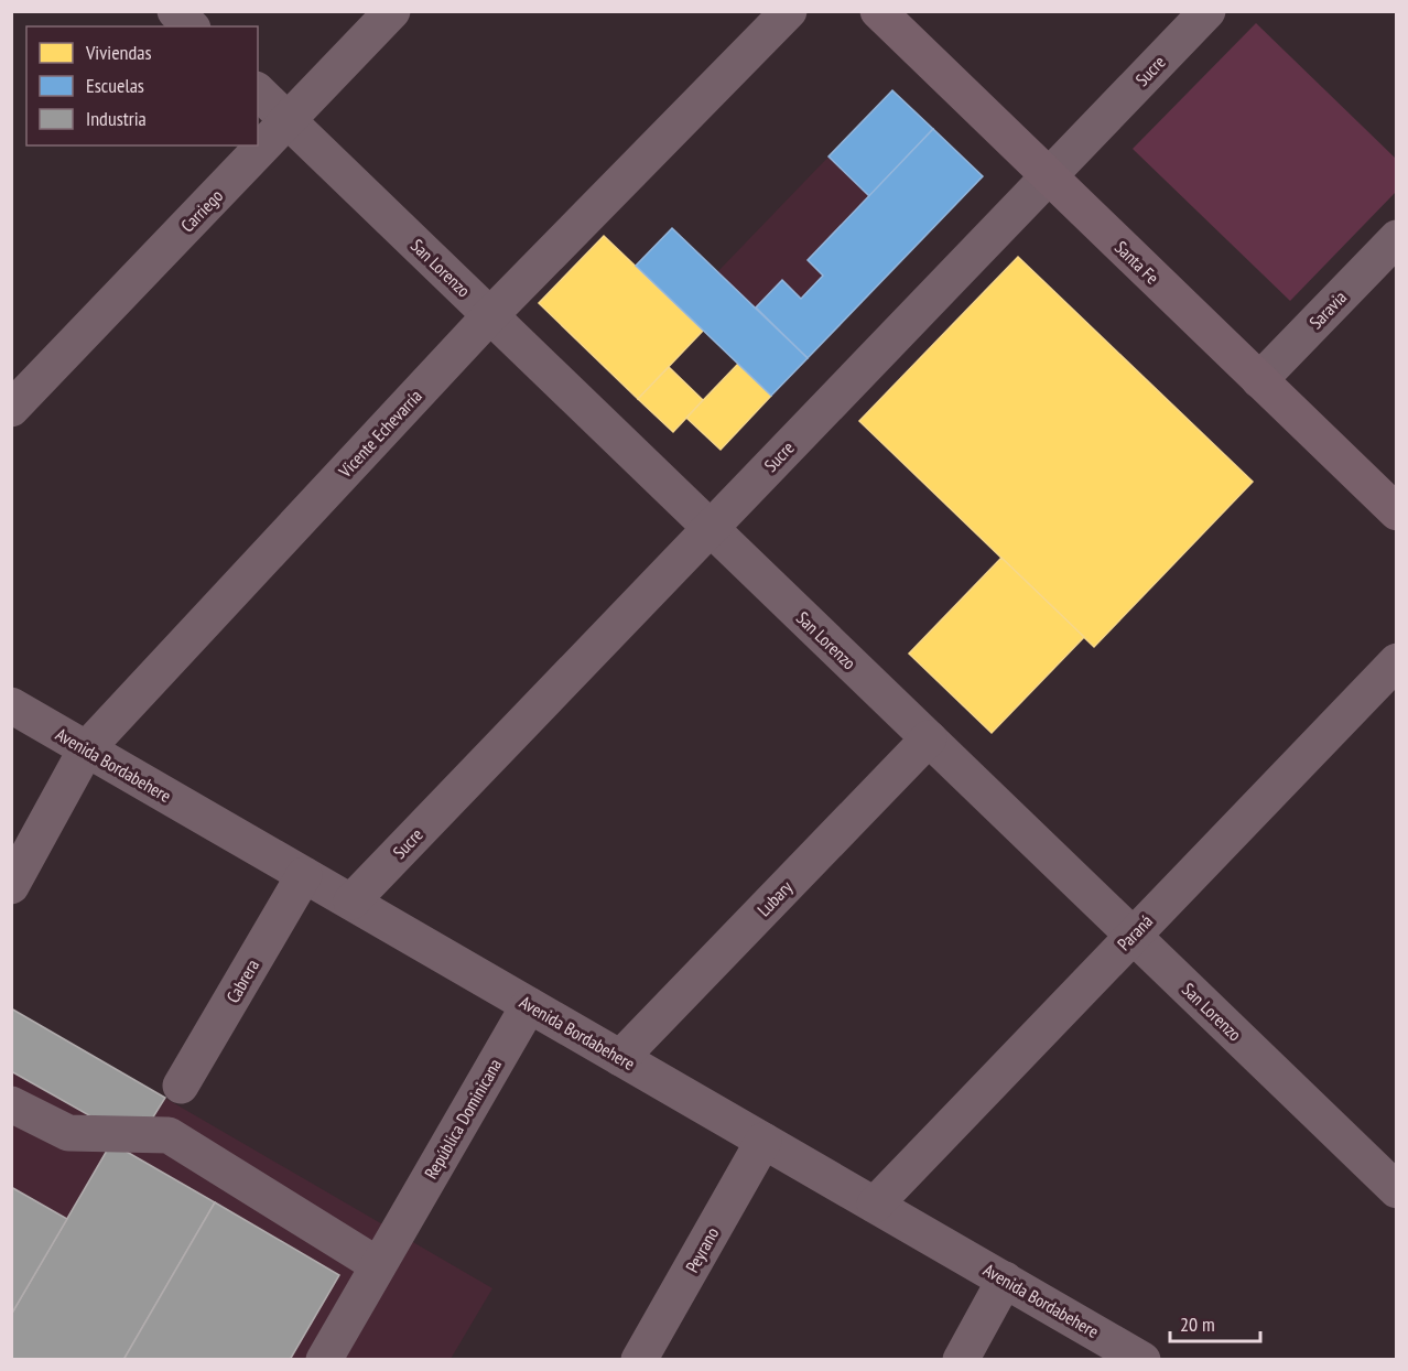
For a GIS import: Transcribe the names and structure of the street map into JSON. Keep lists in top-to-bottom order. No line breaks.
{"streets":{"main road":["Santa Fe"],"street":["Sucre","Carriego","San Lorenzo","Saravia","Vicente Echevarría","Avenida Bordabehere","Lubary","Paraná","Cabrera","República Dominicana","Peyrano"]},"crossings":[["Sucre","Santa Fe"],["Sucre","San Lorenzo"],["Sucre","Avenida Bordabehere"],["Carriego","San Lorenzo"],["Santa Fe","Saravia"],["San Lorenzo","Vicente Echevarría"],["San Lorenzo","Lubary"],["San Lorenzo","Paraná"],["Vicente Echevarría","Avenida Bordabehere"],["Avenida Bordabehere","Lubary"],["Avenida Bordabehere","Paraná"],["Avenida Bordabehere","Cabrera"],["Avenida Bordabehere","República Dominicana"],["Avenida Bordabehere","Peyrano"]],"legend":["Viviendas","Escuelas","Industria"],"scale_bar":"20 m"}
